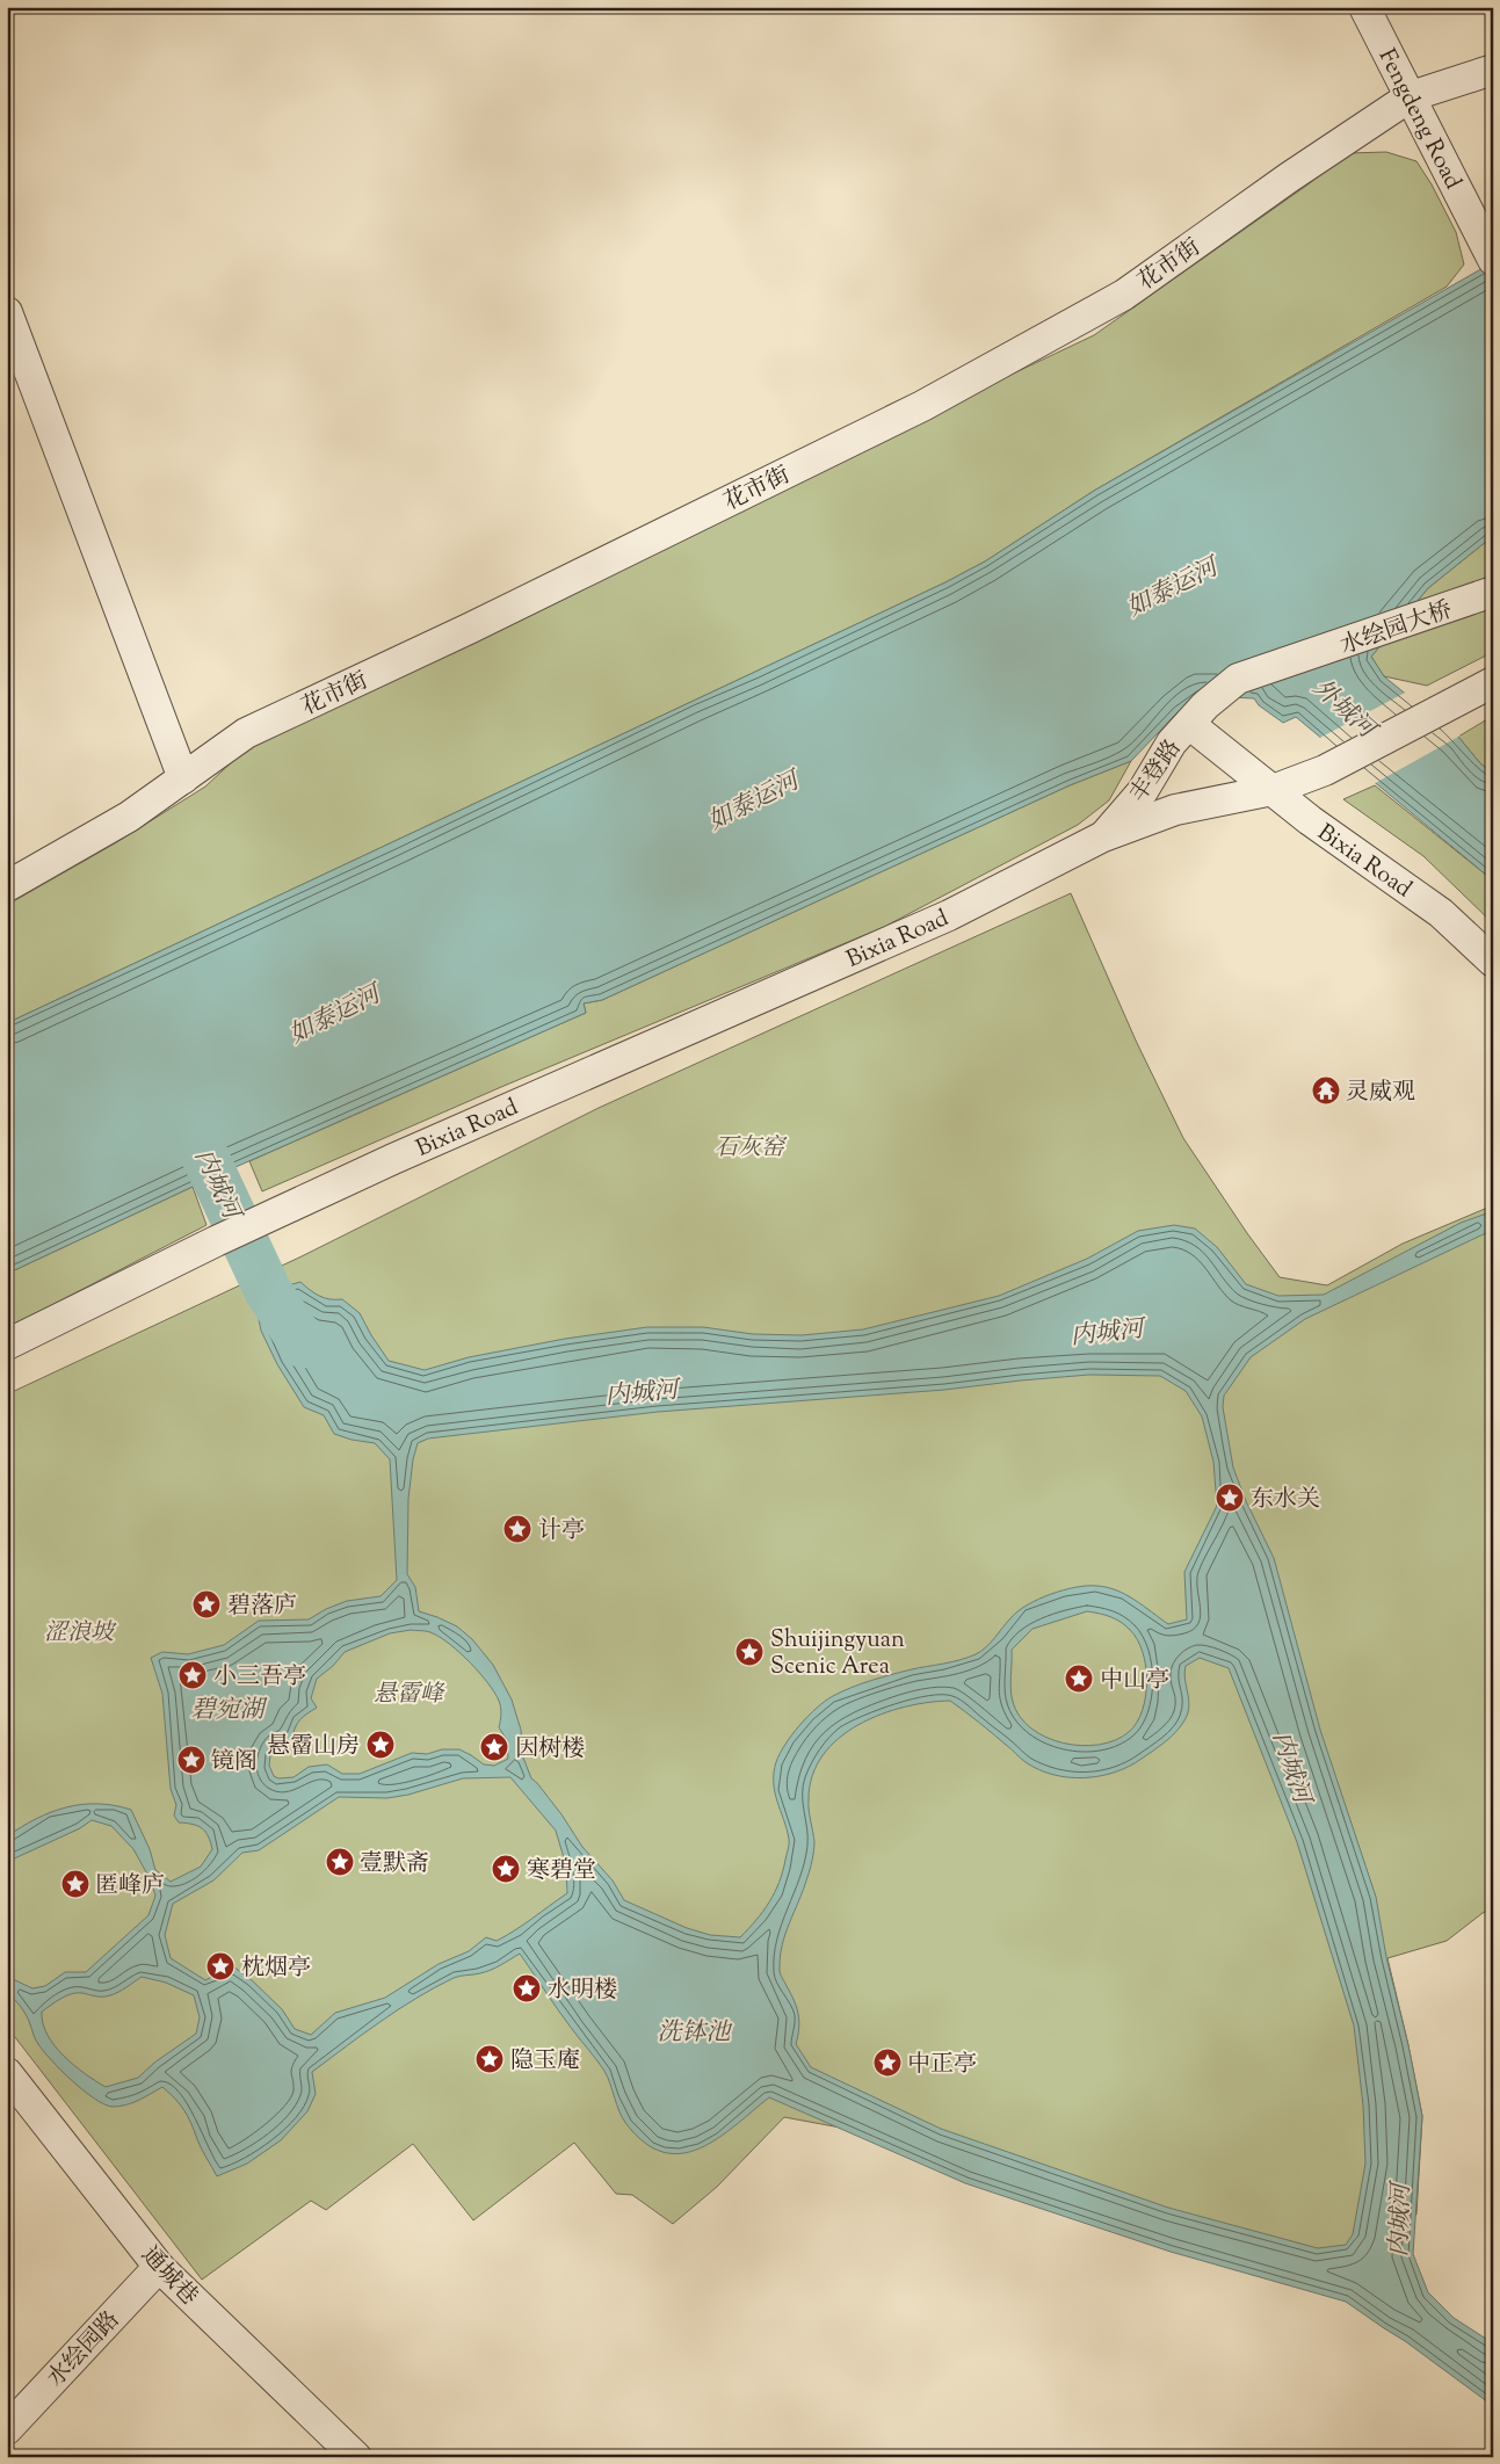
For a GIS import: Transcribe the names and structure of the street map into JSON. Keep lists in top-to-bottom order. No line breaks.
{"streets":{"street":["Fengdeng Road","花市街","水绘园大桥","丰登路","Bixia Road","通城巷","水绘园路"]},"crossings":[["Fengdeng Road","花市街"],["水绘园大桥","丰登路"],["丰登路","Bixia Road"],["通城巷","水绘园路"]],"water":["如泰运河","外城河","内城河","碧宛湖","洗钵池"],"parks":["石灰窑","涩浪坡","悬霤峰"],"places":{"temple":["灵威观"],"place":["东水关","计亭","碧落庐","Shuijingyuan Scenic Area","小三吾亭","中山亭","悬霤山房","因树楼","镜阁","壹默斋","寒碧堂","匿峰庐","枕烟亭","水明楼","隐玉庵","中正亭"]}}
